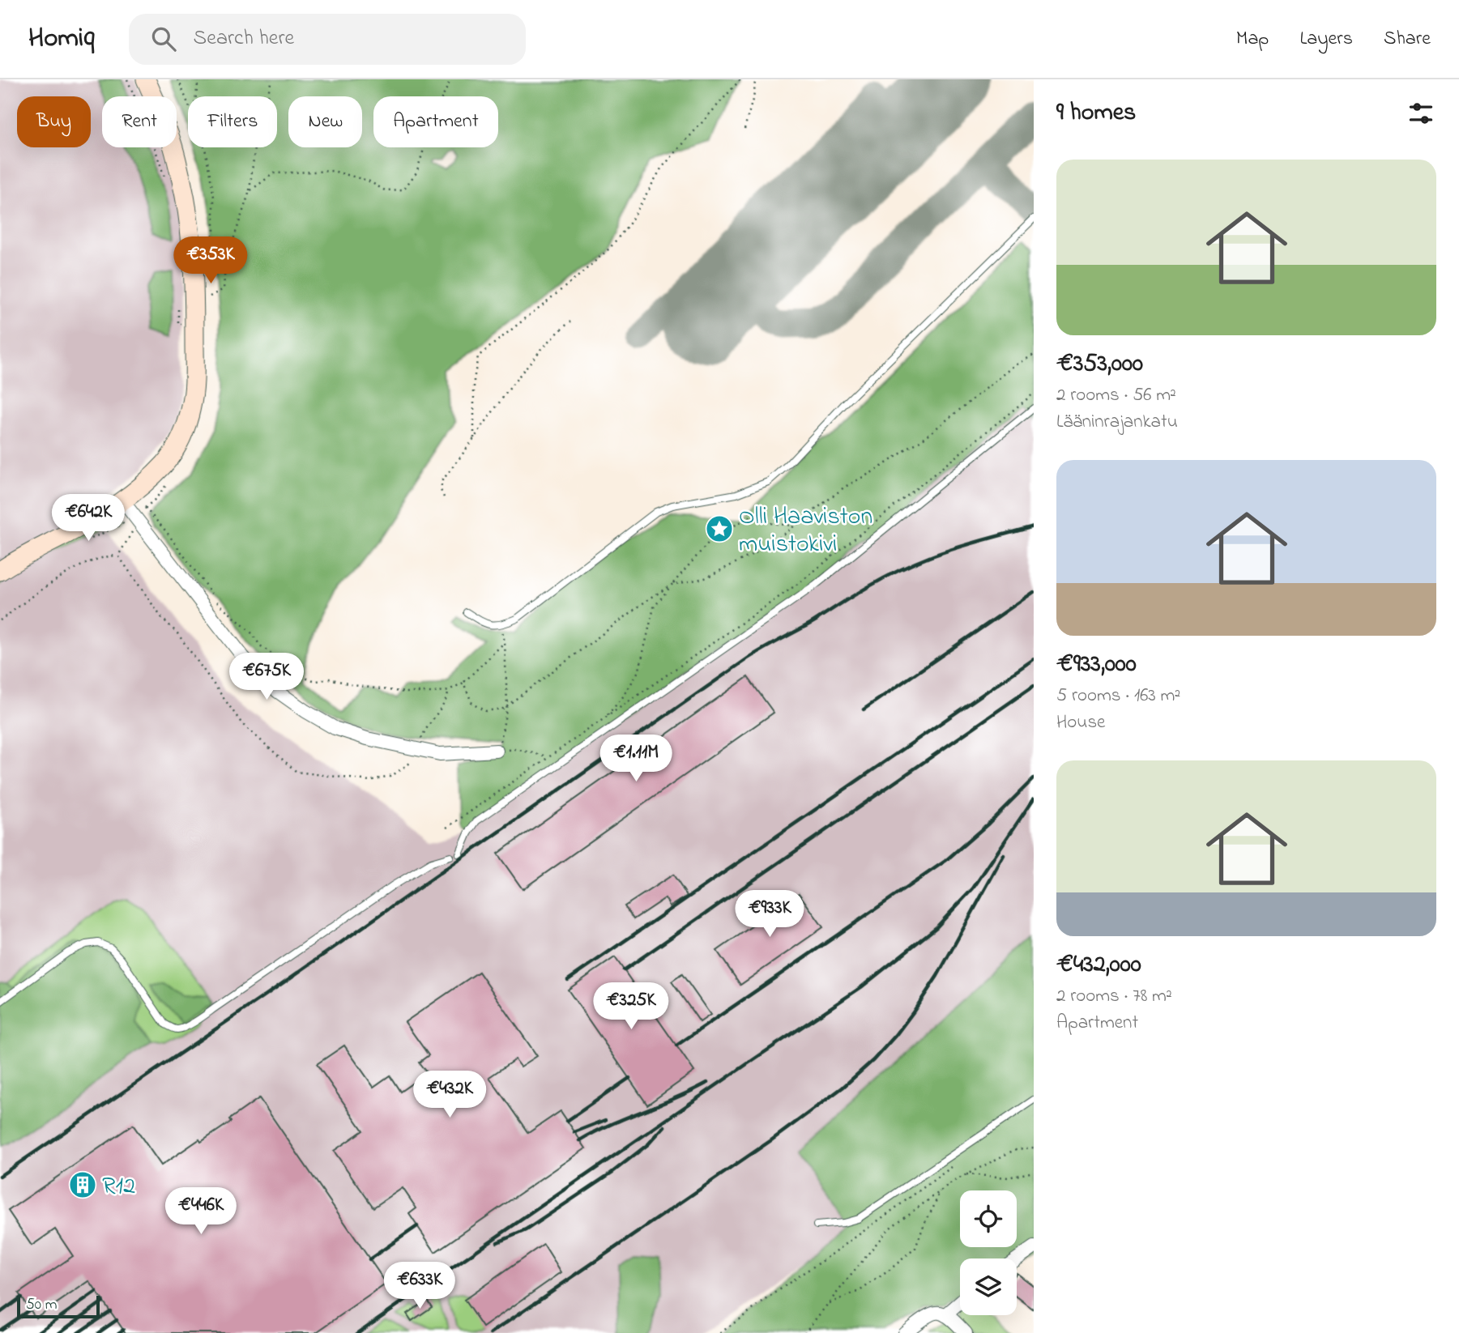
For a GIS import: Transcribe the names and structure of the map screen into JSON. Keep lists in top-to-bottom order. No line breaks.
{"places":{"place":["Olli Haaviston muistokivi"],"building":["R12"]},"scale_bar":"50 m","page":{"header":"Homiq","search":"Search here","nav":["Map","Layers","Share"],"heading":"9 homes","chip":["Buy","Rent","Filters","New","Apartment"],"list":[{"name":"€353,000","note":"2 rooms · 56 m² · Lääninrajankatu"},{"name":"€933,000","note":"5 rooms · 163 m² · House"},{"name":"€432,000","note":"2 rooms · 78 m² · Apartment"}],"price":["€353K","€642K","€675K","€1.11M","€933K","€325K","€432K","€446K","€633K"],"scale":"50 m"}}
